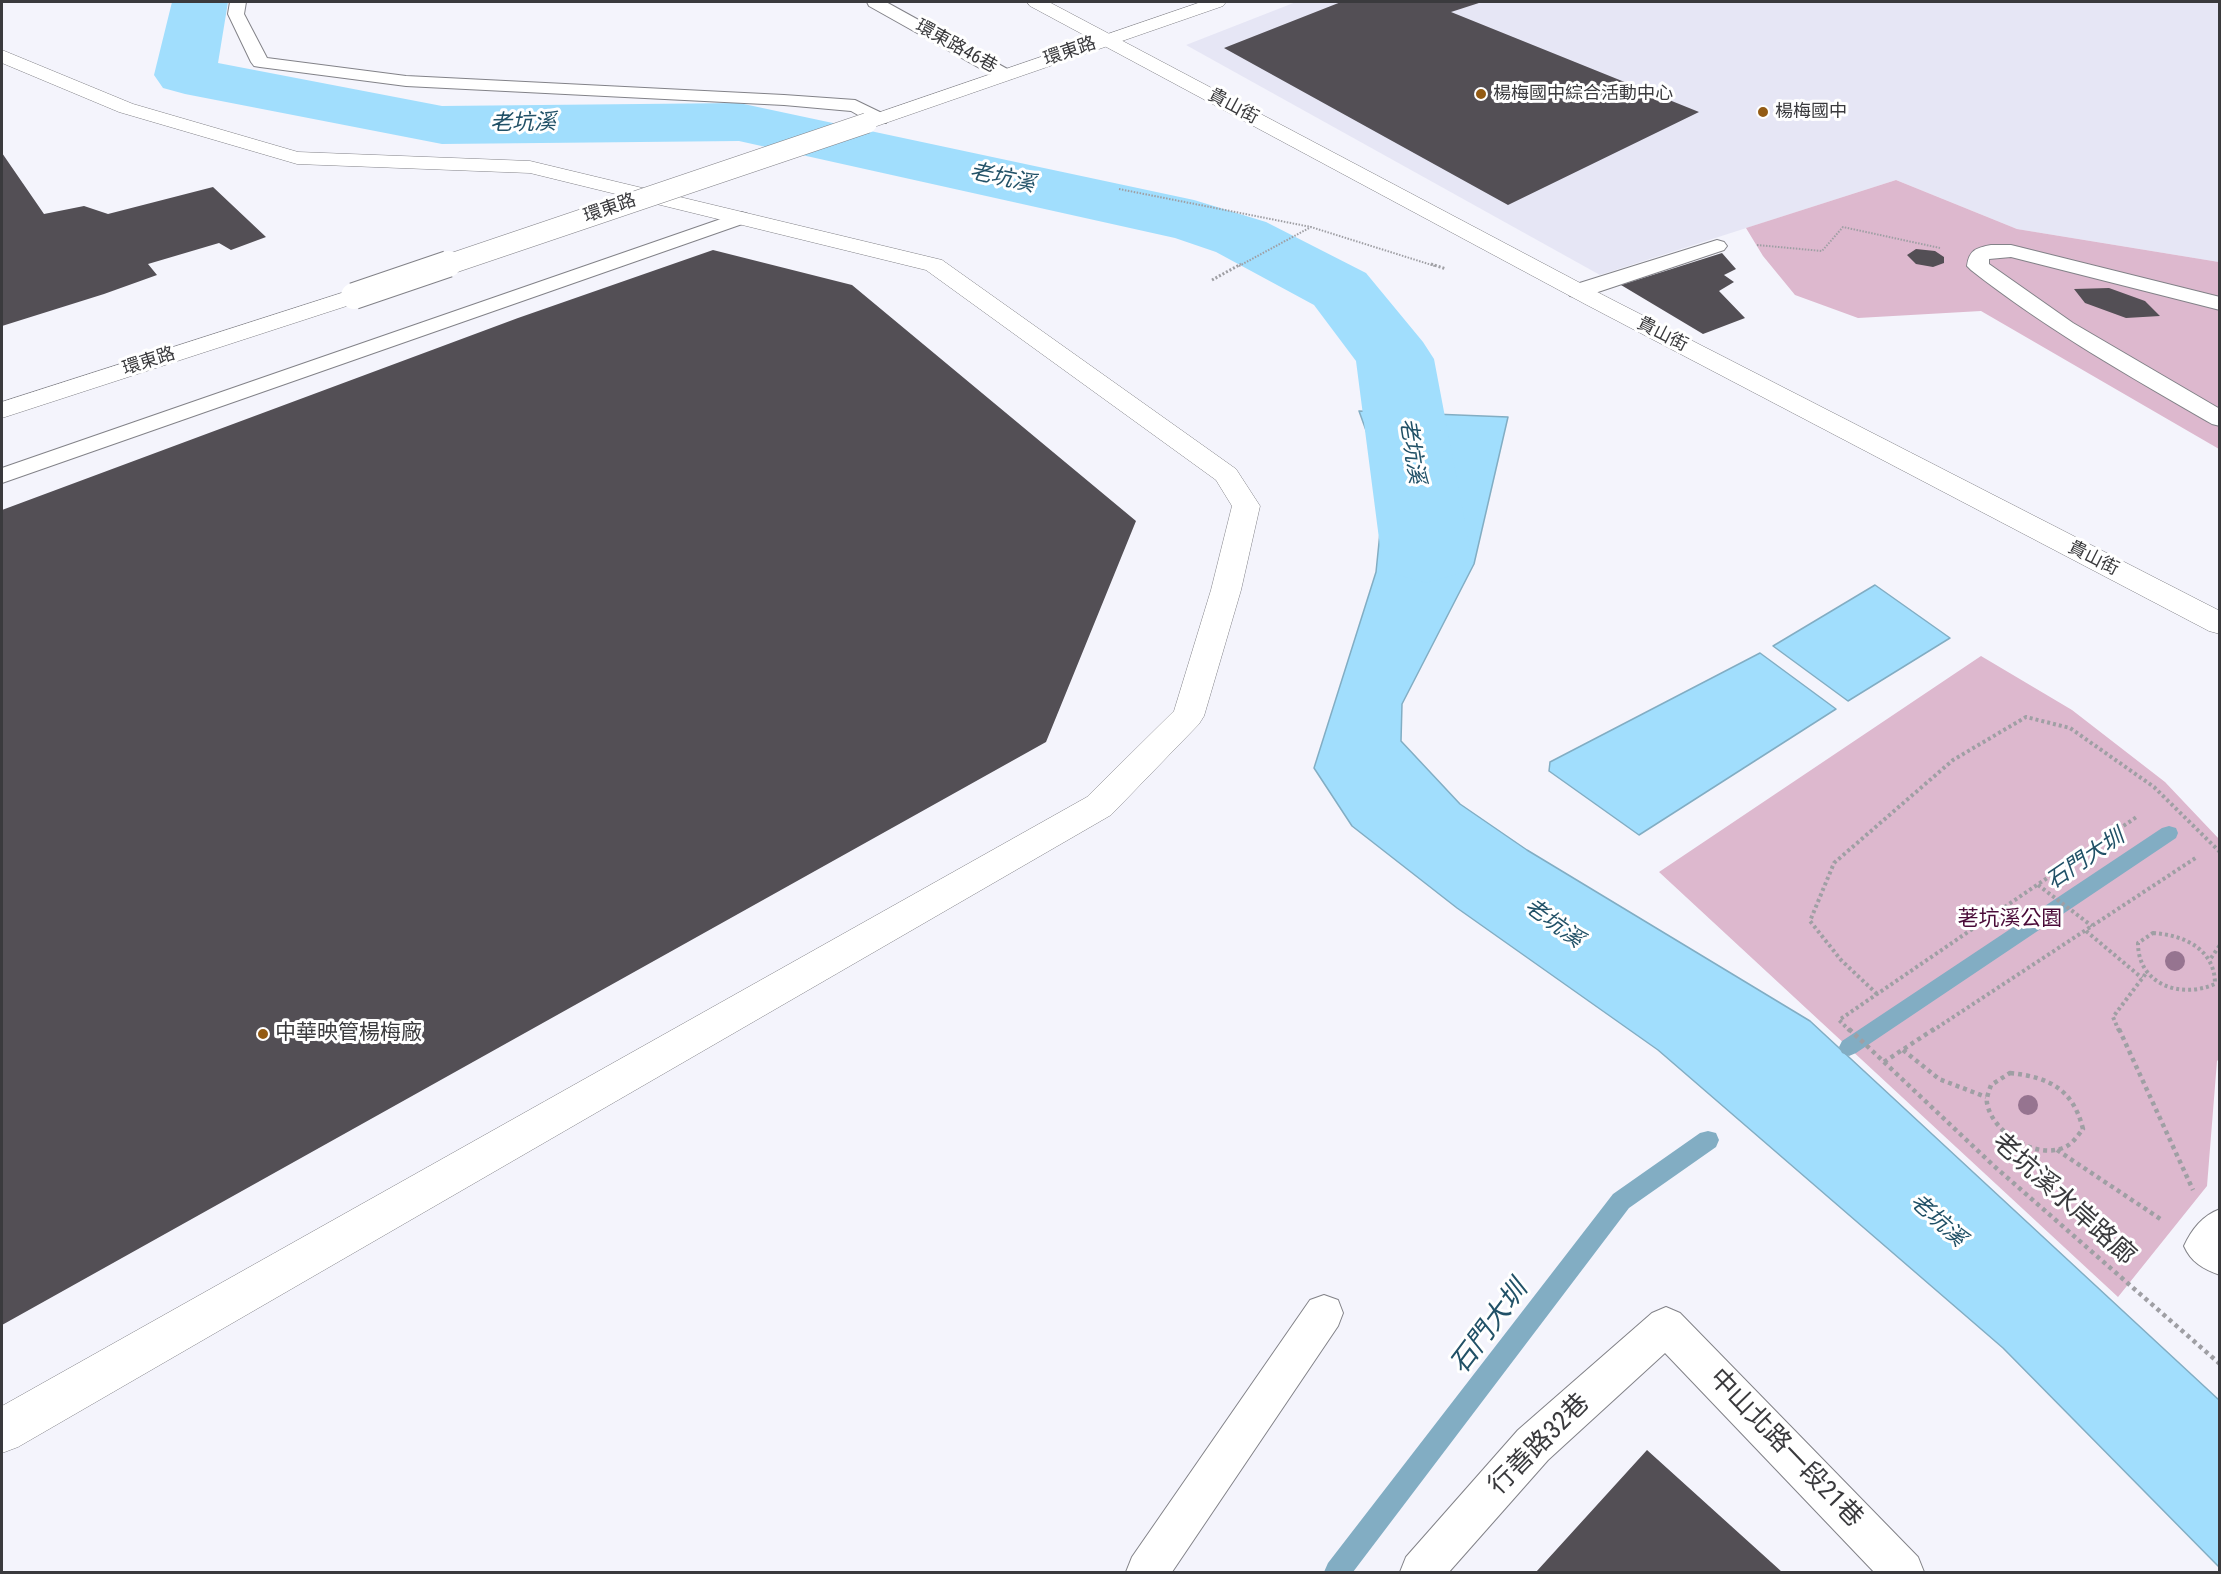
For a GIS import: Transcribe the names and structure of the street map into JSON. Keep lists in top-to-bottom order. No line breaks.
{"streets":{"street":["環東路","貴山街"],"lane":["環東路46巷","行善路32巷","中山北路一段21巷"],"path":["老坑溪水岸路廊"]},"crossings":[["環東路46巷","環東路"],["環東路","貴山街"],["行善路32巷","中山北路一段21巷"]],"water":["老坑溪","石門大圳"],"parks":["荖坑溪公園"],"places":["楊梅國中綜合活動中心","楊梅國中","中華映管楊梅廠"]}
